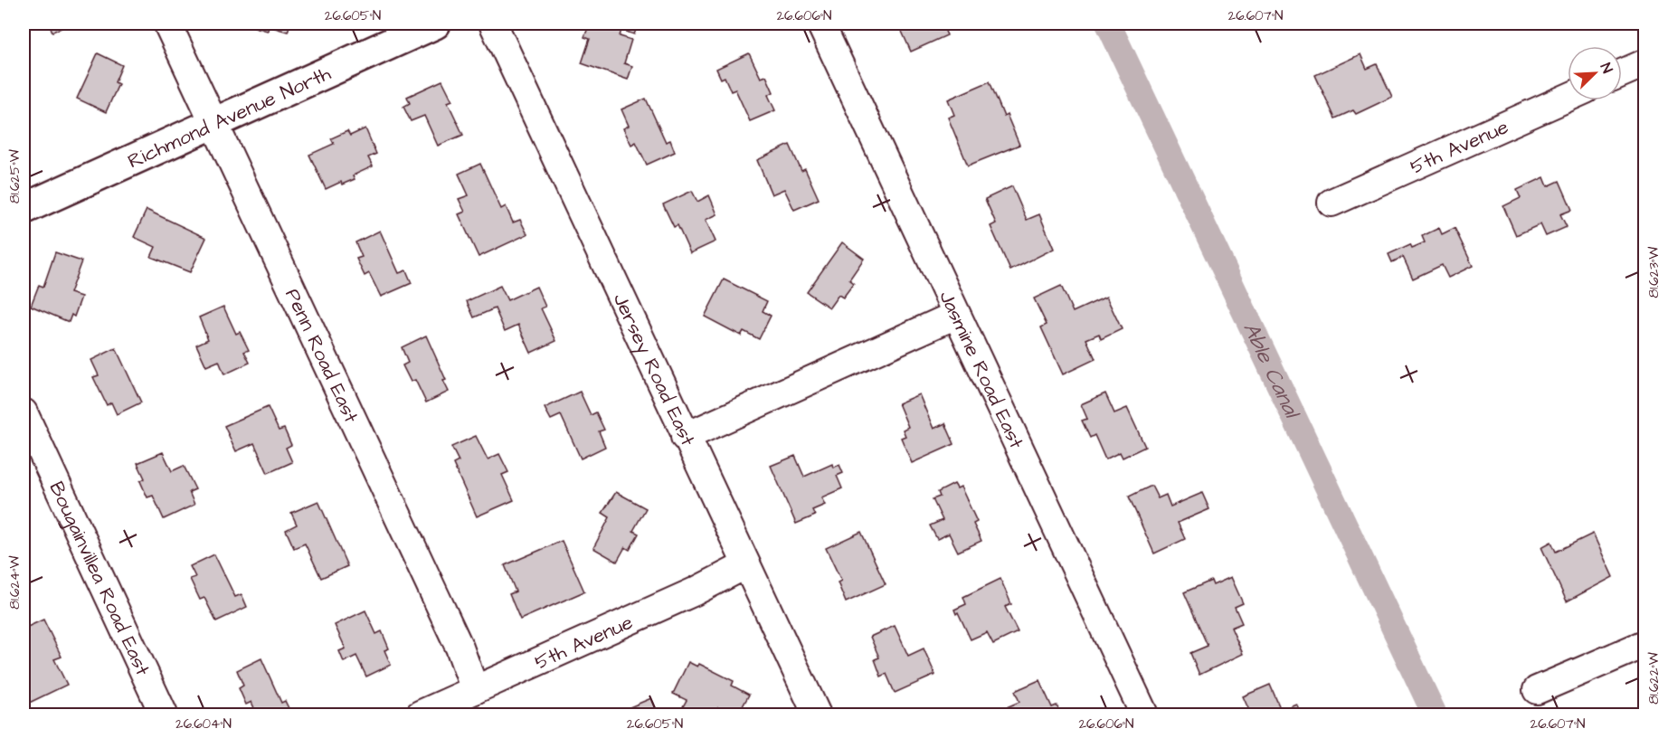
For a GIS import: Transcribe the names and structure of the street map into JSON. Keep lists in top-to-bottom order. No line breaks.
{"streets":{"street":["Richmond Avenue North","5th Avenue","Penn Road East","Jasmine Road East","Jersey Road East","Bougainvillea Road East"]},"crossings":[["Richmond Avenue North","Penn Road East"],["5th Avenue","Penn Road East"],["5th Avenue","Jersey Road East"]],"water":["Able Canal"],"north":"top right","coordinates":["26.605°N","26.606°N","26.607°N","81.625°W","81.623°W","81.624°W","81.622°W","26.604°N"]}
